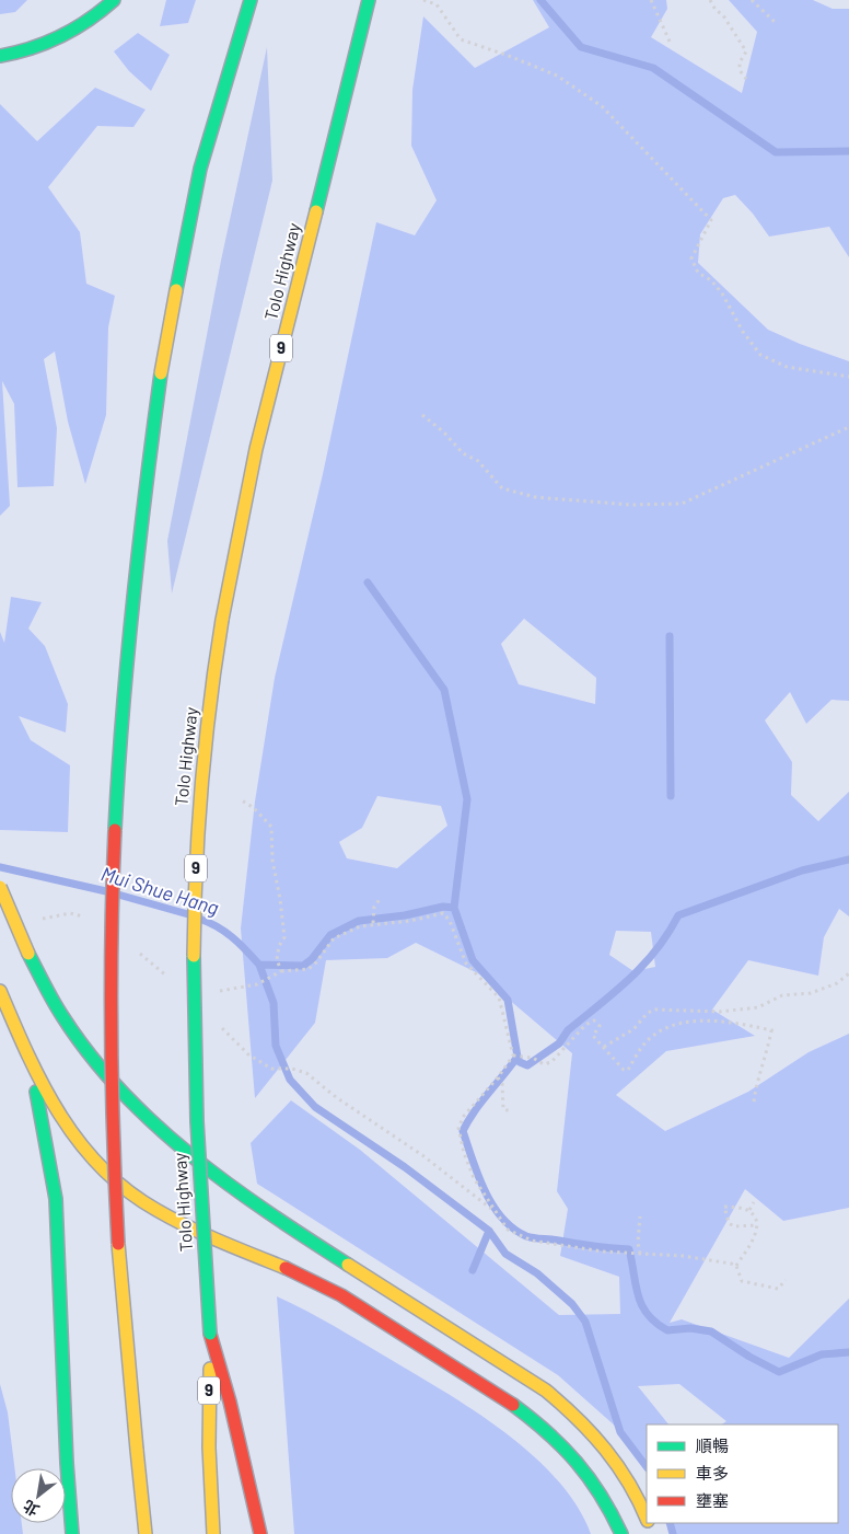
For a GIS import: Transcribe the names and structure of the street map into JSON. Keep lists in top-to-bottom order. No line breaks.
{"streets":{"highway":["Tolo Highway","9"]},"water":["Mui Shue Hang"],"legend":["順暢","車多","壅塞"],"north":"bottom left"}
